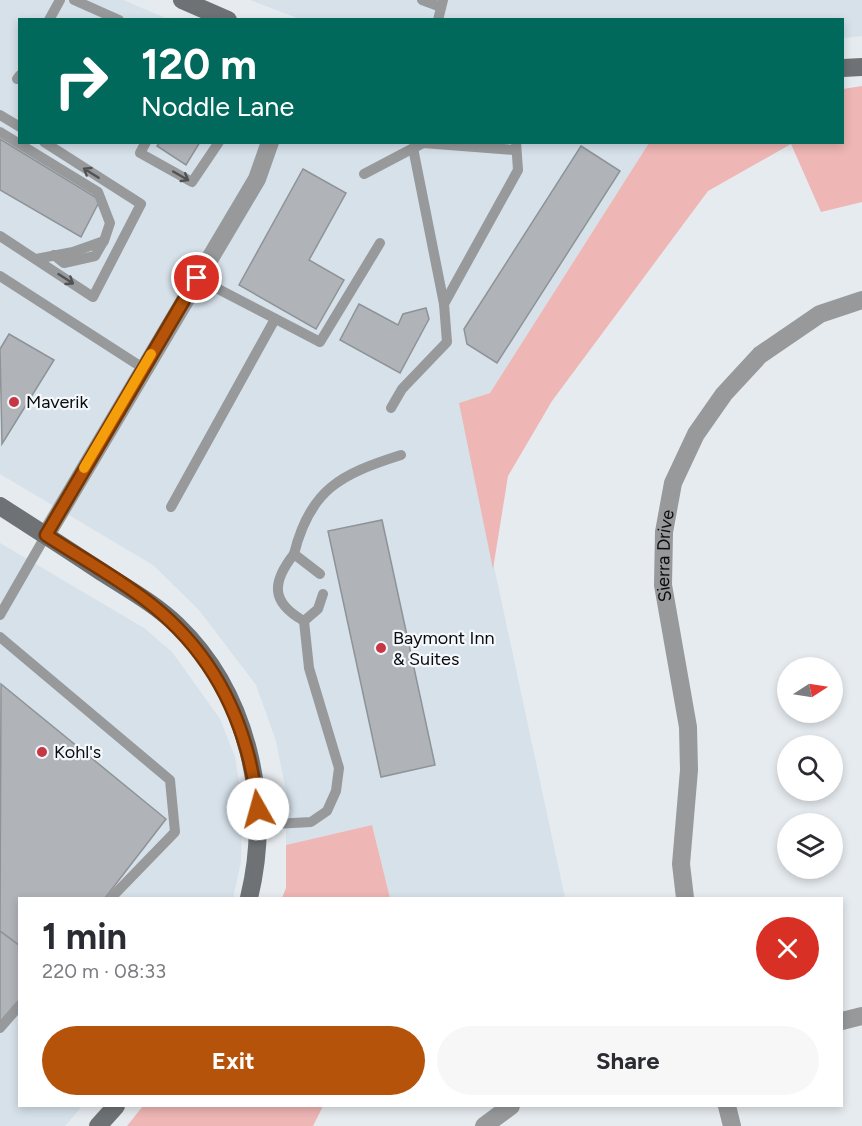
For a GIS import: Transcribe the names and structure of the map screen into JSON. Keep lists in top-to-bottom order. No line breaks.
{"streets":{"street":["Sierra Drive"]},"places":["Maverik","Baymont Inn & Suites","Kohl's"],"north":"right","page":{"turn":["120 m","Noddle Lane"],"heading":["1 min","220 m · 08:33"],"buttons":["Exit","Share"]}}
